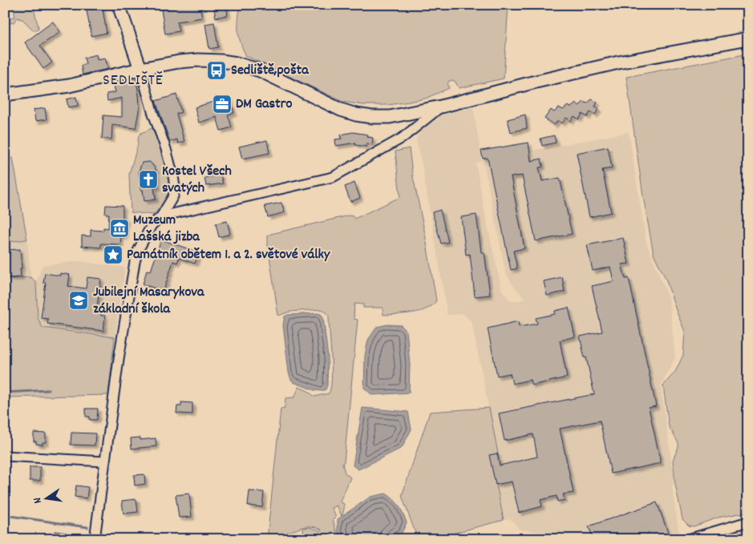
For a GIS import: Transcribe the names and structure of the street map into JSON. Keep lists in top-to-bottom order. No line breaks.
{"districts":["SEDLIŠTĚ"],"places":{"bus stop":["Sedliště,pošta"],"office":["DM Gastro"],"church":["Kostel Všech svatých"],"museum":["Muzeum Lašská jizba"],"place":["Památník obětem 1. a 2. světové války"],"school or university":["Jubilejní Masarykova základní škola"]},"north":"left"}
